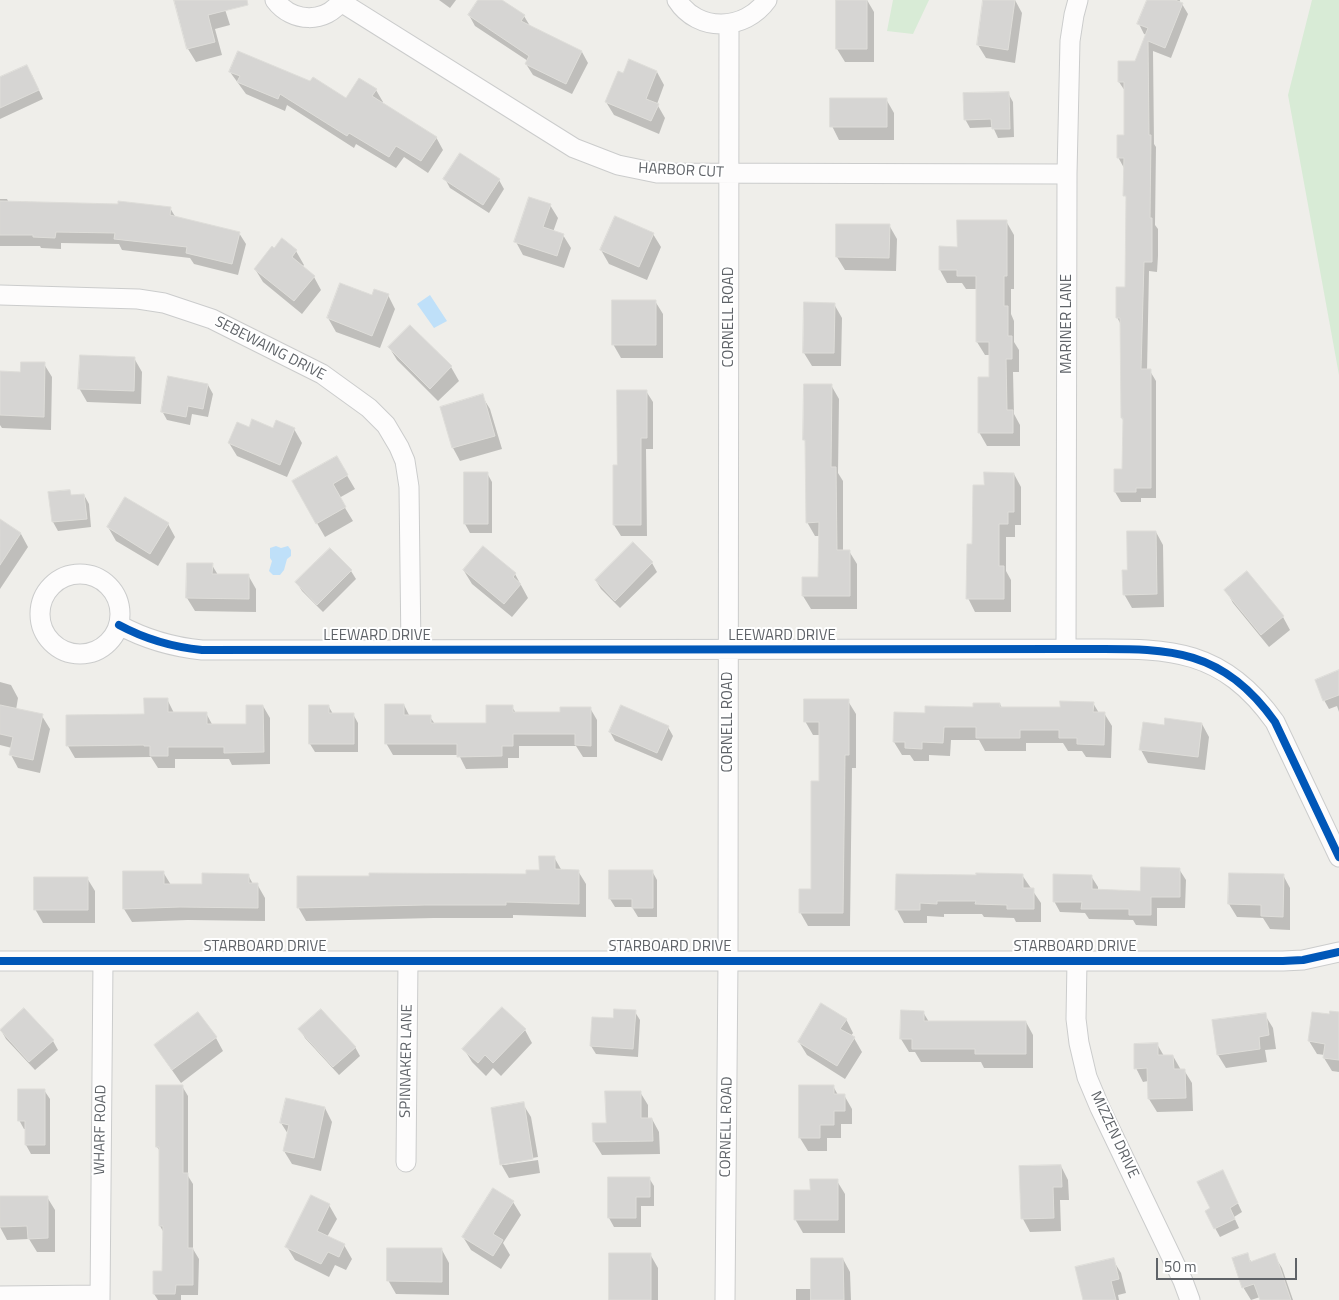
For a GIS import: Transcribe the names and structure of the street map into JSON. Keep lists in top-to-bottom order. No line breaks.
{"streets":{"street":["HARBOR CUT","CORNELL ROAD","MARINER LANE","SEBEWAING DRIVE","LEEWARD DRIVE","STARBOARD DRIVE","SPINNAKER LANE","WHARF ROAD","MIZZEN DRIVE"]},"crossings":[["HARBOR CUT","CORNELL ROAD"],["HARBOR CUT","MARINER LANE"],["CORNELL ROAD","LEEWARD DRIVE"],["CORNELL ROAD","STARBOARD DRIVE"],["MARINER LANE","LEEWARD DRIVE"],["SEBEWAING DRIVE","LEEWARD DRIVE"],["STARBOARD DRIVE","SPINNAKER LANE"],["STARBOARD DRIVE","WHARF ROAD"],["STARBOARD DRIVE","MIZZEN DRIVE"]],"scale_bar":"50 m"}
